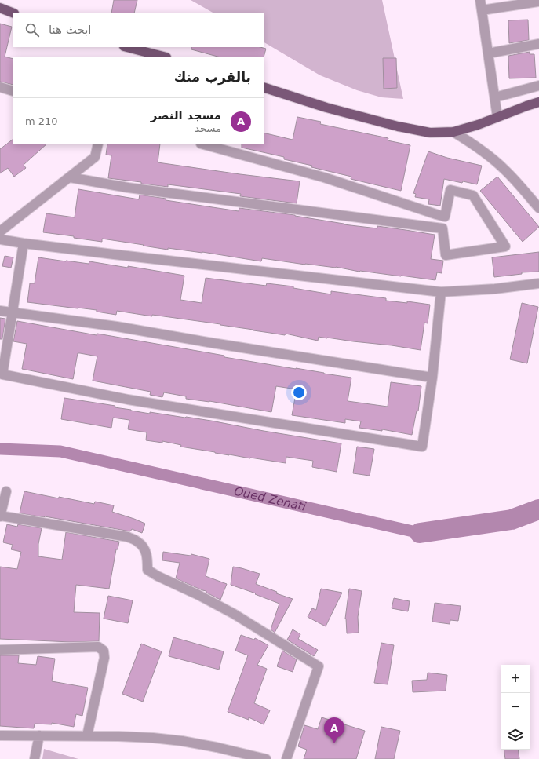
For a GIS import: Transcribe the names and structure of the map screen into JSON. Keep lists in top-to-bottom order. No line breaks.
{"water":["Oued Zenati"],"page":{"search":"ابحث هنا","heading":"بالقرب منك","list":[{"mark":"A","name":"مسجد النصر","note":"مسجد","value":"210 m"}],"map_buttons":["+","−"],"pins":"A"}}
